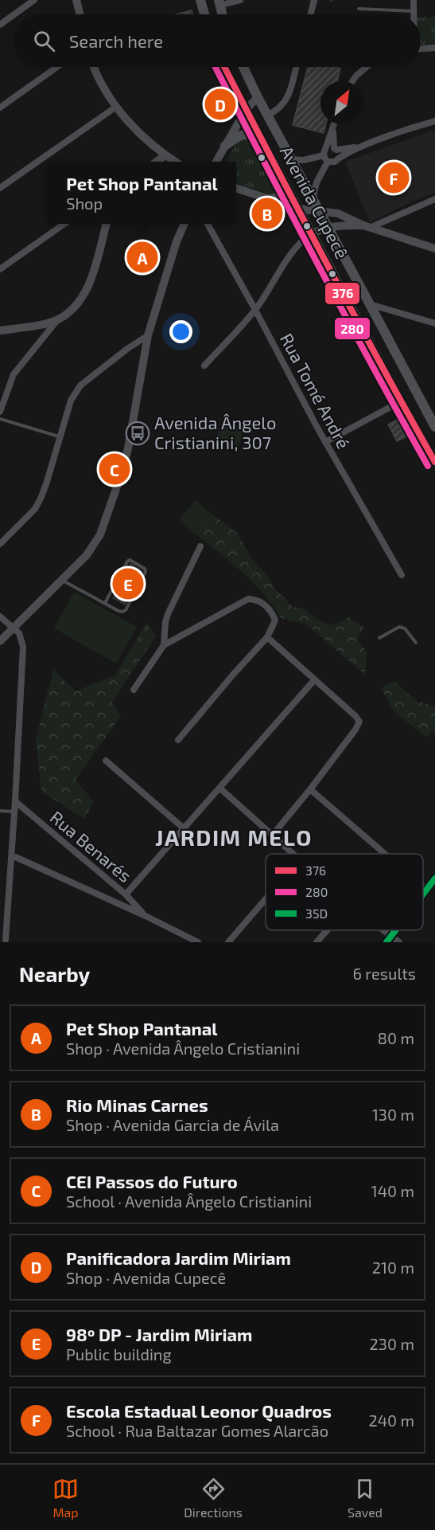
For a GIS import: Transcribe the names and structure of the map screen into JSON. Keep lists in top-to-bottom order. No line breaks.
{"streets":{"main road":["Avenida Cupecê"],"street":["Rua Tomé André","Rua Benarés"]},"districts":["JARDIM MELO"],"places":{"bus stop":["Avenida Ângelo Cristianini, 307"]},"lines":["transit line 376","transit line 280","transit line 35D"],"legend":["376","280","35D"],"north":"top right","page":{"search":"Search here","pins":["D","F","B","A","C","E"],"popup":["Pet Shop Pantanal","Shop"],"heading":["Nearby","6 results"],"list":[{"mark":"A","name":"Pet Shop Pantanal","note":"Shop · Avenida Ângelo Cristianini","value":"80 m"},{"mark":"B","name":"Rio Minas Carnes","note":"Shop · Avenida Garcia de Ávila","value":"130 m"},{"mark":"C","name":"CEI Passos do Futuro","note":"School · Avenida Ângelo Cristianini","value":"140 m"},{"mark":"D","name":"Panificadora Jardim Miriam","note":"Shop · Avenida Cupecê","value":"210 m"},{"mark":"E","name":"98º DP - Jardim Miriam","note":"Public building","value":"230 m"},{"mark":"F","name":"Escola Estadual Leonor Quadros","note":"School · Rua Baltazar Gomes Alarcão","value":"240 m"}],"nav":["Map","Directions","Saved"]}}
